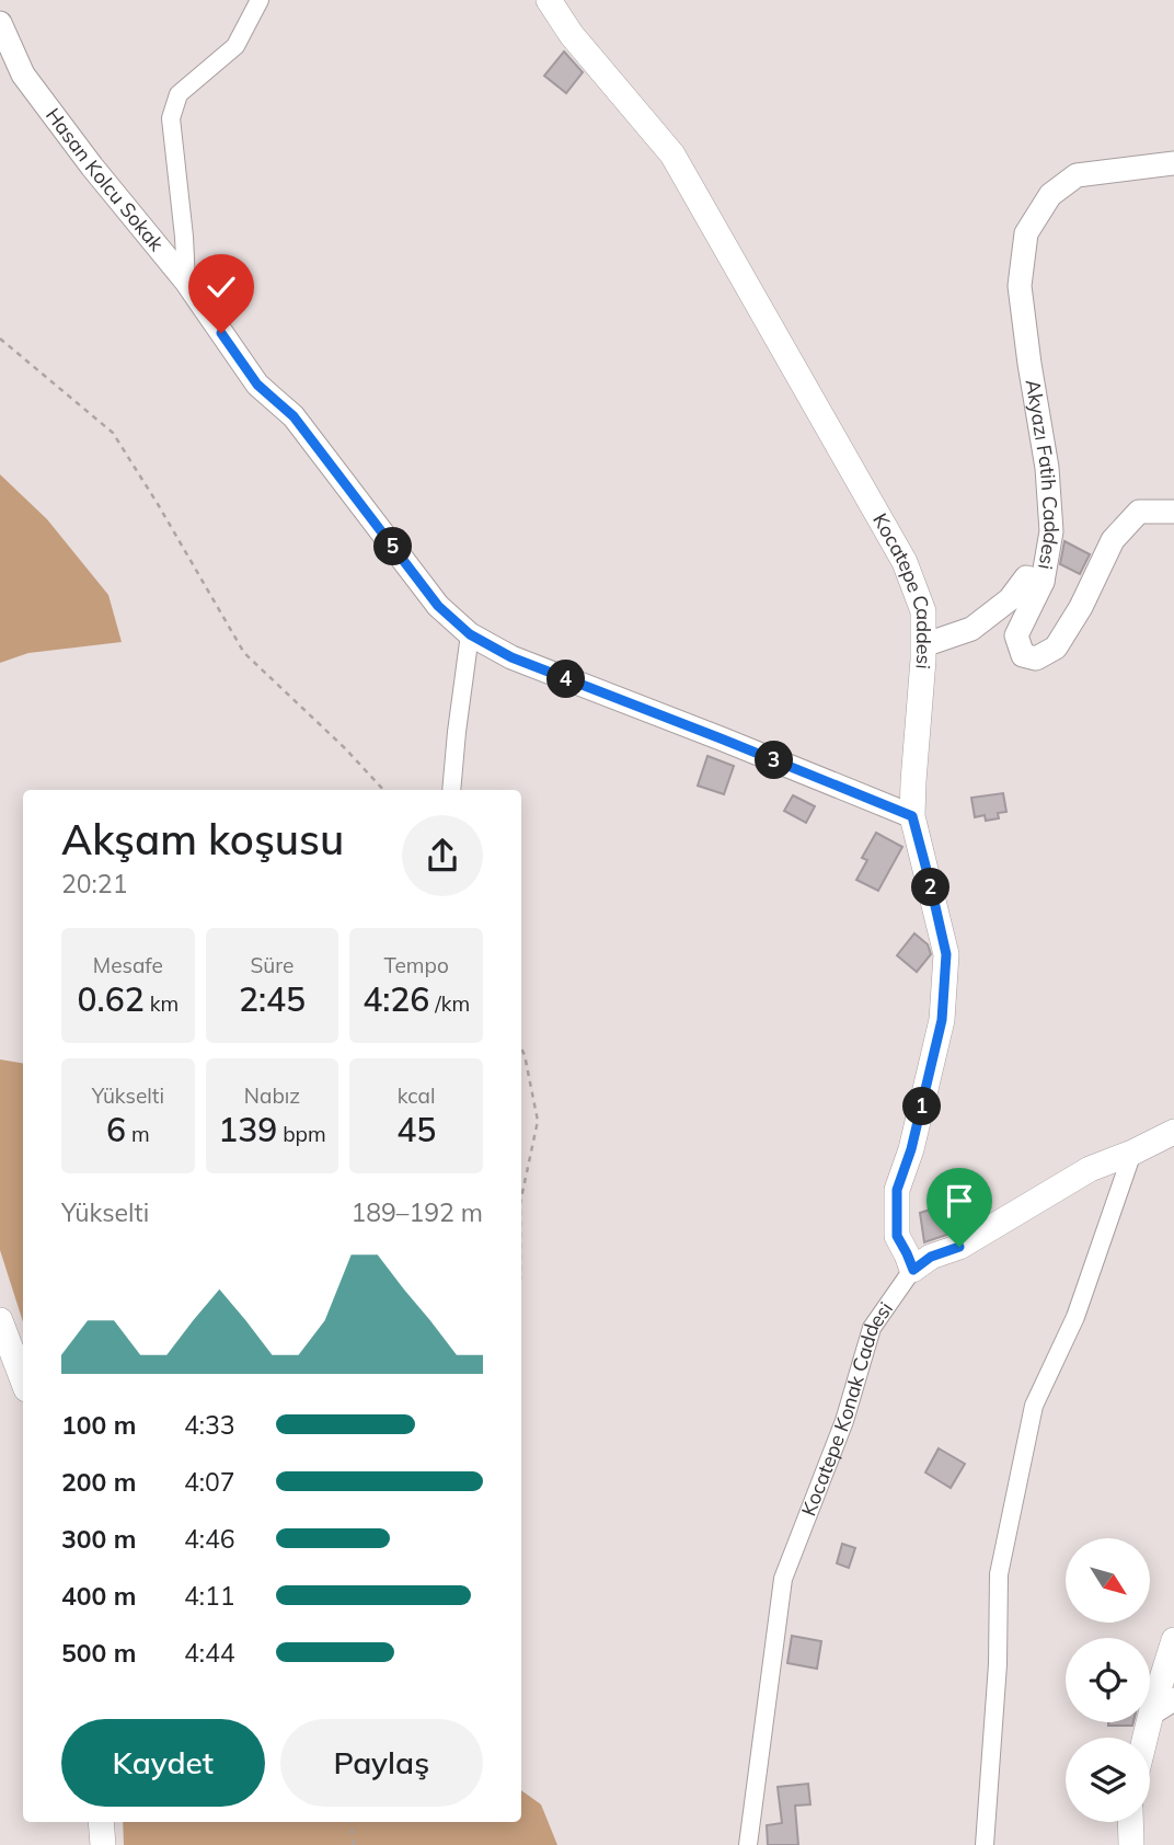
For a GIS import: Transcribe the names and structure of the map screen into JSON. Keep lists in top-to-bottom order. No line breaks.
{"streets":{"main road":["Kocatepe Caddesi","Kocatepe Konak Caddesi"],"street":["Hasan Kolcu Sokak","Akyazı Fatih Caddesi"]},"crossings":[["Hasan Kolcu Sokak","Kocatepe Caddesi"],["Kocatepe Caddesi","Kocatepe Konak Caddesi"]],"north":"bottom right","page":{"pins":["5","4","3","2","1"],"heading":["Akşam koşusu","20:21"],"stats":[["Mesafe","0.62 km"],["Süre","2:45"],["Tempo","4:26 /km"],["Yükselti","6 m"],["Nabız","139 bpm"],["kcal","45"]],"chart":["Yükselti","189–192 m"],"list":[{"name":"100 m","note":"4:33"},{"name":"200 m","note":"4:07"},{"name":"300 m","note":"4:46"},{"name":"400 m","note":"4:11"},{"name":"500 m","note":"4:44"}],"buttons":["Kaydet","Paylaş"]}}
